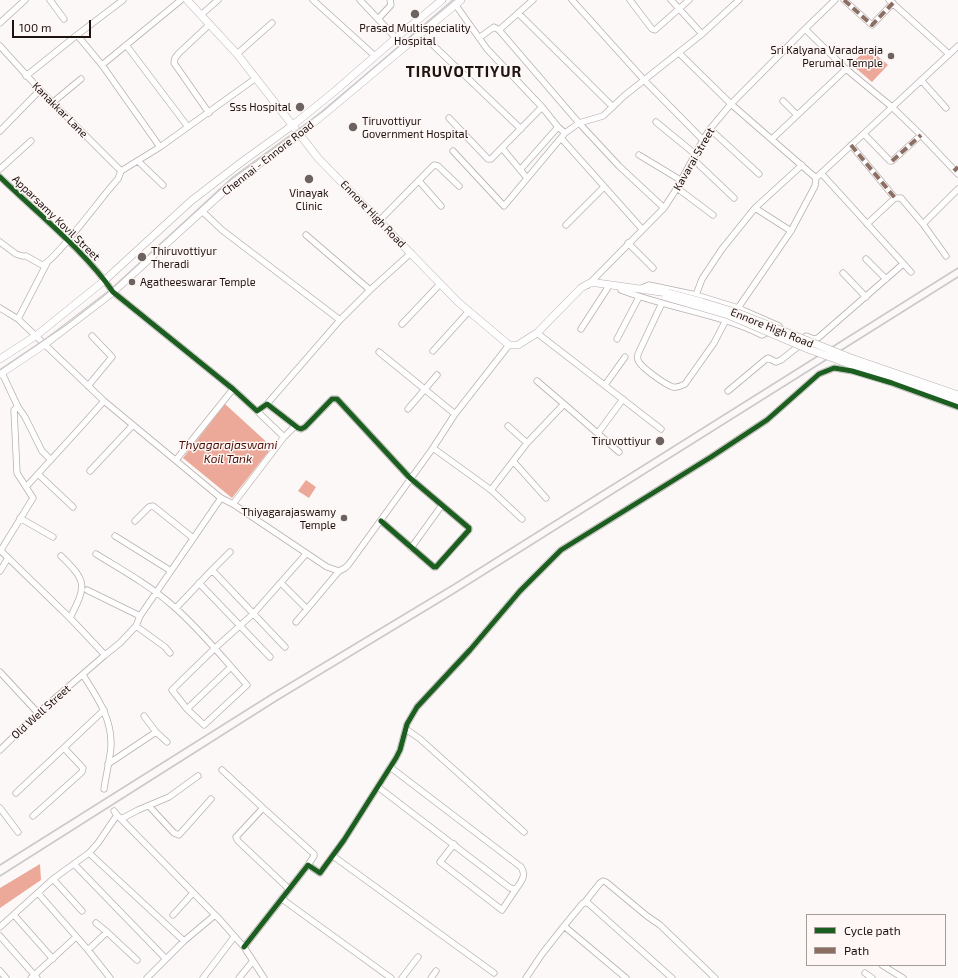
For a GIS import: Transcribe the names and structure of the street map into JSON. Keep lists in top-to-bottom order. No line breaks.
{"streets":{"main road":["Chennai - Ennore Road","Ennore High Road"],"street":["Kanakkar Lane","Kavarai Street","Apparsamy Kovil Street","Old Well Street"]},"crossings":[["Chennai - Ennore Road","Ennore High Road"],["Chennai - Ennore Road","Apparsamy Kovil Street"],["Kavarai Street","Ennore High Road"]],"districts":["TIRUVOTTIYUR"],"water":["Thyagarajaswami Koil Tank"],"places":["Prasad Multispeciality Hospital","Sri Kalyana Varadaraja Perumal Temple","Sss Hospital","Tiruvottiyur Government Hospital","Vinayak Clinic","Thiruvottiyur Theradi","Agatheeswarar Temple","Tiruvottiyur","Thiyagarajaswamy Temple"],"legend":["Cycle path","Path"],"scale_bar":"100 m"}
